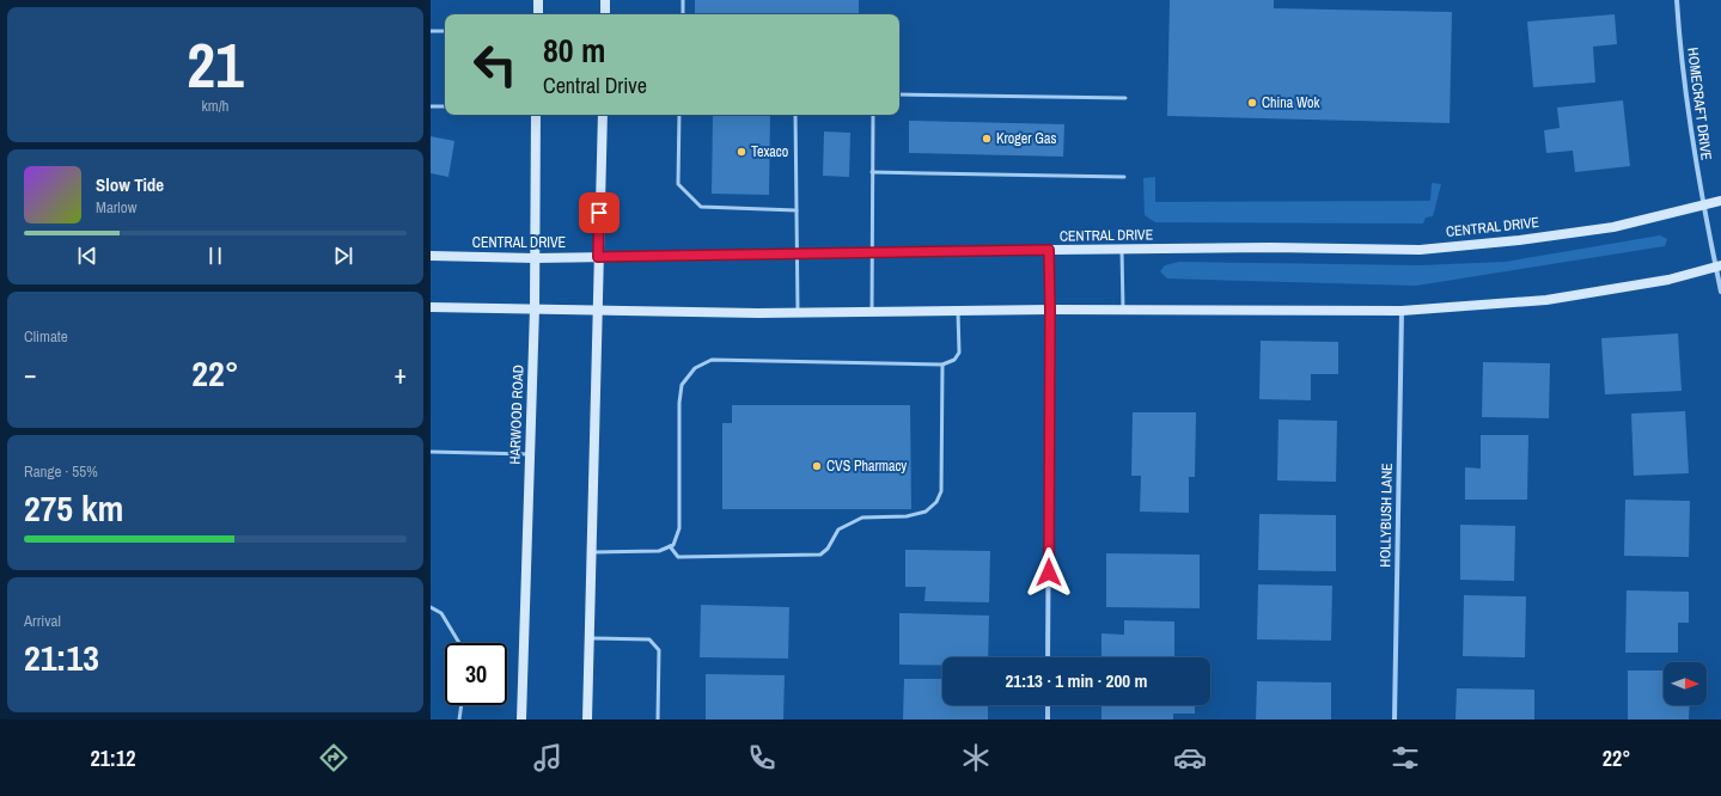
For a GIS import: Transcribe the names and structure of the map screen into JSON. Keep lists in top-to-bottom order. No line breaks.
{"streets":{"main road":["CENTRAL DRIVE","HARWOOD ROAD"],"street":["HOMECRAFT DRIVE","HOLLYBUSH LANE"]},"crossings":[["HOMECRAFT DRIVE","CENTRAL DRIVE"],["CENTRAL DRIVE","HARWOOD ROAD"]],"places":["China Wok","Kroger Gas","Texaco","CVS Pharmacy"],"north":"right","page":{"tile":[["21","km/h"],"Climate",["Range · 55%","275 km"],["Arrival","21:13"]],"turn":["80 m","Central Drive"],"song":["Slow Tide","Marlow"],"heat":["−","22°","+"],"limit":"30","trip":"21:13 · 1 min · 200 m","tabs":["21:12","22°"]}}
